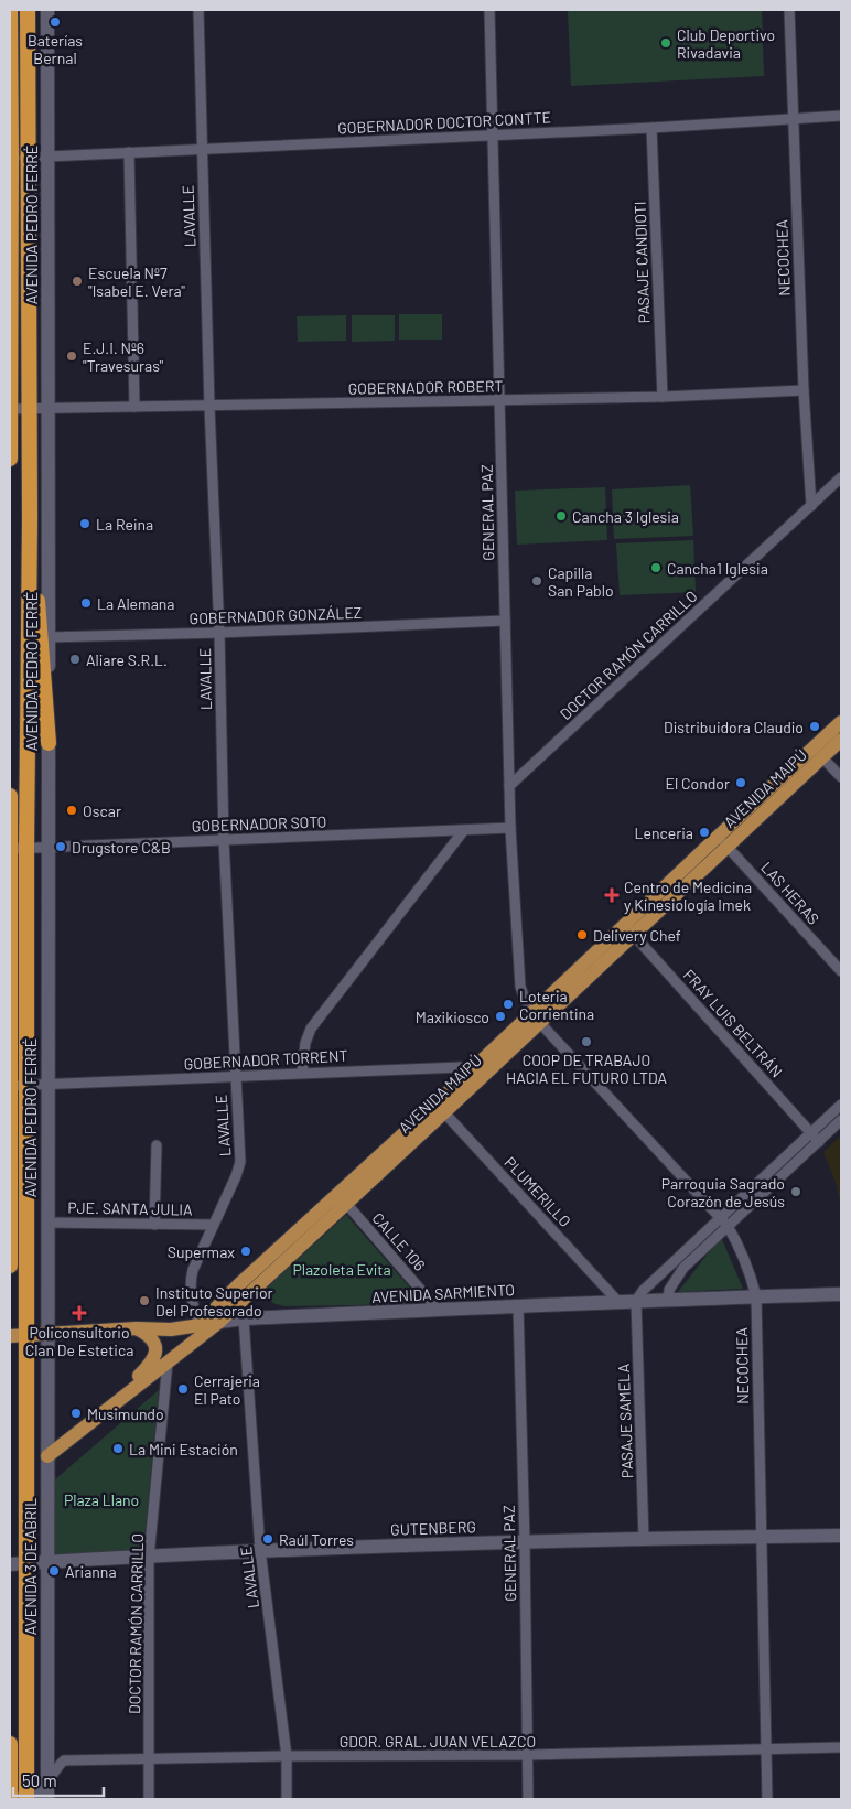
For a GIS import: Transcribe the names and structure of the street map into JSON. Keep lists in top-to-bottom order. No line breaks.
{"streets":{"highway":["AVENIDA PEDRO FERRÉ","AVENIDA 3 DE ABRIL"],"main road":["AVENIDA MAIPÚ","AVENIDA SARMIENTO","GUTENBERG"],"street":["GOBERNADOR DOCTOR CONTTE","LAVALLE","NECOCHEA","PASAJE CANDIOTI","GOBERNADOR ROBERT","GENERAL PAZ","GOBERNADOR GONZÁLEZ","DOCTOR RAMÓN CARRILLO","GOBERNADOR SOTO","LAS HERAS","FRAY LUIS BELTRÁN","GOBERNADOR TORRENT","PLUMERILLO","PJE. SANTA JULIA","CALLE 106","PASAJE SAMELA","GDOR. GRAL. JUAN VELAZCO"]},"crossings":[["GOBERNADOR DOCTOR CONTTE","LAVALLE"],["GOBERNADOR DOCTOR CONTTE","AVENIDA PEDRO FERRÉ"],["GOBERNADOR DOCTOR CONTTE","NECOCHEA"],["GOBERNADOR DOCTOR CONTTE","PASAJE CANDIOTI"],["GOBERNADOR DOCTOR CONTTE","GENERAL PAZ"],["LAVALLE","GOBERNADOR ROBERT"],["LAVALLE","GOBERNADOR GONZÁLEZ"],["LAVALLE","AVENIDA MAIPÚ"],["LAVALLE","GOBERNADOR SOTO"],["LAVALLE","GOBERNADOR TORRENT"],["LAVALLE","PJE. SANTA JULIA"],["LAVALLE","AVENIDA SARMIENTO"],["LAVALLE","GUTENBERG"],["LAVALLE","GDOR. GRAL. JUAN VELAZCO"],["AVENIDA PEDRO FERRÉ","GOBERNADOR ROBERT"],["AVENIDA PEDRO FERRÉ","GOBERNADOR GONZÁLEZ"],["AVENIDA PEDRO FERRÉ","GOBERNADOR SOTO"],["AVENIDA PEDRO FERRÉ","GOBERNADOR TORRENT"],["AVENIDA PEDRO FERRÉ","PJE. SANTA JULIA"],["AVENIDA PEDRO FERRÉ","AVENIDA SARMIENTO"],["AVENIDA PEDRO FERRÉ","AVENIDA 3 DE ABRIL"],["NECOCHEA","GOBERNADOR ROBERT"],["NECOCHEA","GENERAL PAZ"],["NECOCHEA","DOCTOR RAMÓN CARRILLO"],["NECOCHEA","AVENIDA MAIPÚ"],["NECOCHEA","AVENIDA SARMIENTO"],["NECOCHEA","GUTENBERG"],["NECOCHEA","GDOR. GRAL. JUAN VELAZCO"],["PASAJE CANDIOTI","GOBERNADOR ROBERT"],["GOBERNADOR ROBERT","GENERAL PAZ"],["GENERAL PAZ","GOBERNADOR GONZÁLEZ"],["GENERAL PAZ","DOCTOR RAMÓN CARRILLO"],["GENERAL PAZ","AVENIDA MAIPÚ"],["GENERAL PAZ","GOBERNADOR SOTO"],["GENERAL PAZ","AVENIDA SARMIENTO"],["GENERAL PAZ","GUTENBERG"],["GENERAL PAZ","GDOR. GRAL. JUAN VELAZCO"],["DOCTOR RAMÓN CARRILLO","AVENIDA MAIPÚ"],["DOCTOR RAMÓN CARRILLO","GUTENBERG"],["DOCTOR RAMÓN CARRILLO","GDOR. GRAL. JUAN VELAZCO"],["AVENIDA MAIPÚ","LAS HERAS"],["AVENIDA MAIPÚ","FRAY LUIS BELTRÁN"],["AVENIDA MAIPÚ","GOBERNADOR TORRENT"],["AVENIDA MAIPÚ","PLUMERILLO"],["AVENIDA MAIPÚ","CALLE 106"],["AVENIDA MAIPÚ","AVENIDA SARMIENTO"],["AVENIDA MAIPÚ","AVENIDA 3 DE ABRIL"],["PLUMERILLO","AVENIDA SARMIENTO"],["CALLE 106","AVENIDA SARMIENTO"],["AVENIDA SARMIENTO","PASAJE SAMELA"],["AVENIDA SARMIENTO","AVENIDA 3 DE ABRIL"],["PASAJE SAMELA","GUTENBERG"],["GUTENBERG","AVENIDA 3 DE ABRIL"],["AVENIDA 3 DE ABRIL","GDOR. GRAL. JUAN VELAZCO"]],"parks":["Plazoleta Evita","Plaza Llano"],"places":{"other":["Baterías Bernal","Club Deportivo Rivadavia","Escuela Nº7 \"Isabel E. Vera\"","E.J.I. Nº6 \"Travesuras\"","Cancha 3 Iglesia","La Reina","Cancha1 Iglesia","Capilla San Pablo","La Alemana","Aliare S.R.L.","Distribuidora Claudio","El Condor","Oscar","Lenceria","Drugstore C&B","Delivery Chef","Loteria Corrientina","Maxikiosco","COOP DE TRABAJO HACIA EL FUTURO LTDA","Parroquia Sagrado Corazón de Jesús","Supermax","Instituto Superior Del Profesorado","Cerrajeria El Pato","Musimundo","La Mini Estación","Raúl Torres","Arianna"],"health":["Centro de Medicina y Kinesiología Imek","Policonsultorio Clan De Estetica"]},"scale_bar":"50 m"}
